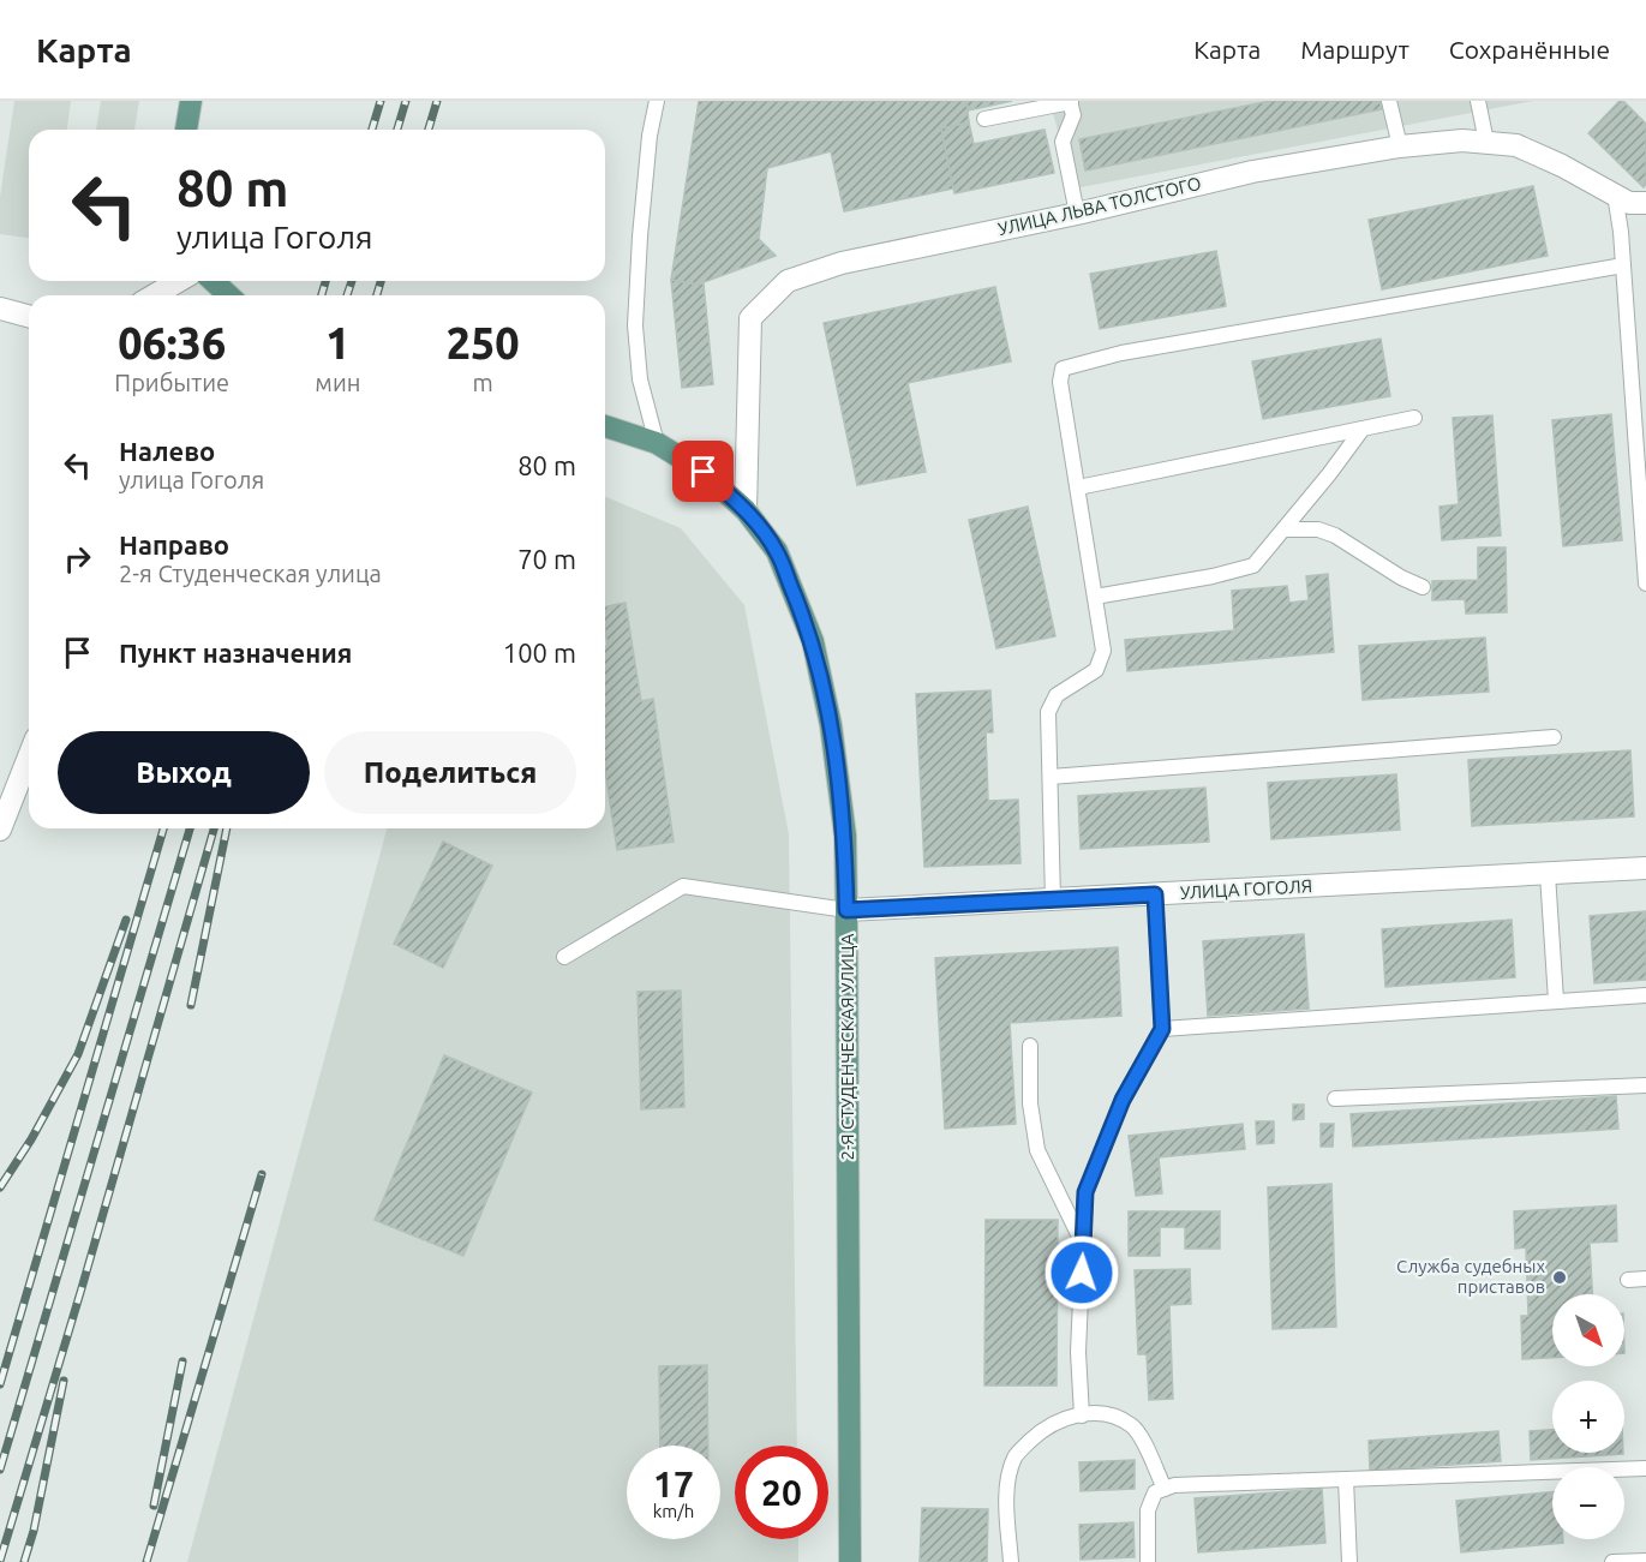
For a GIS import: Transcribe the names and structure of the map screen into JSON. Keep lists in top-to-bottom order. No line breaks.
{"streets":{"main road":["2-Я СТУДЕНЧЕСКАЯ УЛИЦА"],"street":["УЛИЦА ЛЬВА ТОЛСТОГО","УЛИЦА ГОГОЛЯ"]},"crossings":[["УЛИЦА ЛЬВА ТОЛСТОГО","2-Я СТУДЕНЧЕСКАЯ УЛИЦА"],["УЛИЦА ГОГОЛЯ","2-Я СТУДЕНЧЕСКАЯ УЛИЦА"]],"places":["Служба судебных приставов"],"north":"bottom right","page":{"header":"Карта","nav":["Карта","Маршрут","Сохранённые"],"turn":["80 m","улица Гоголя"],"eta":["06:36","Прибытие","1","мин","250","m"],"list":[{"name":"Налево","note":"улица Гоголя","value":"80 m"},{"name":"Направо","note":"2-я Студенческая улица","value":"70 m"},{"name":"Пункт назначения","value":"100 m"}],"buttons":["Выход","Поделиться"],"map_buttons":["+","−"],"speed":"17 km/h","limit":"20"}}
